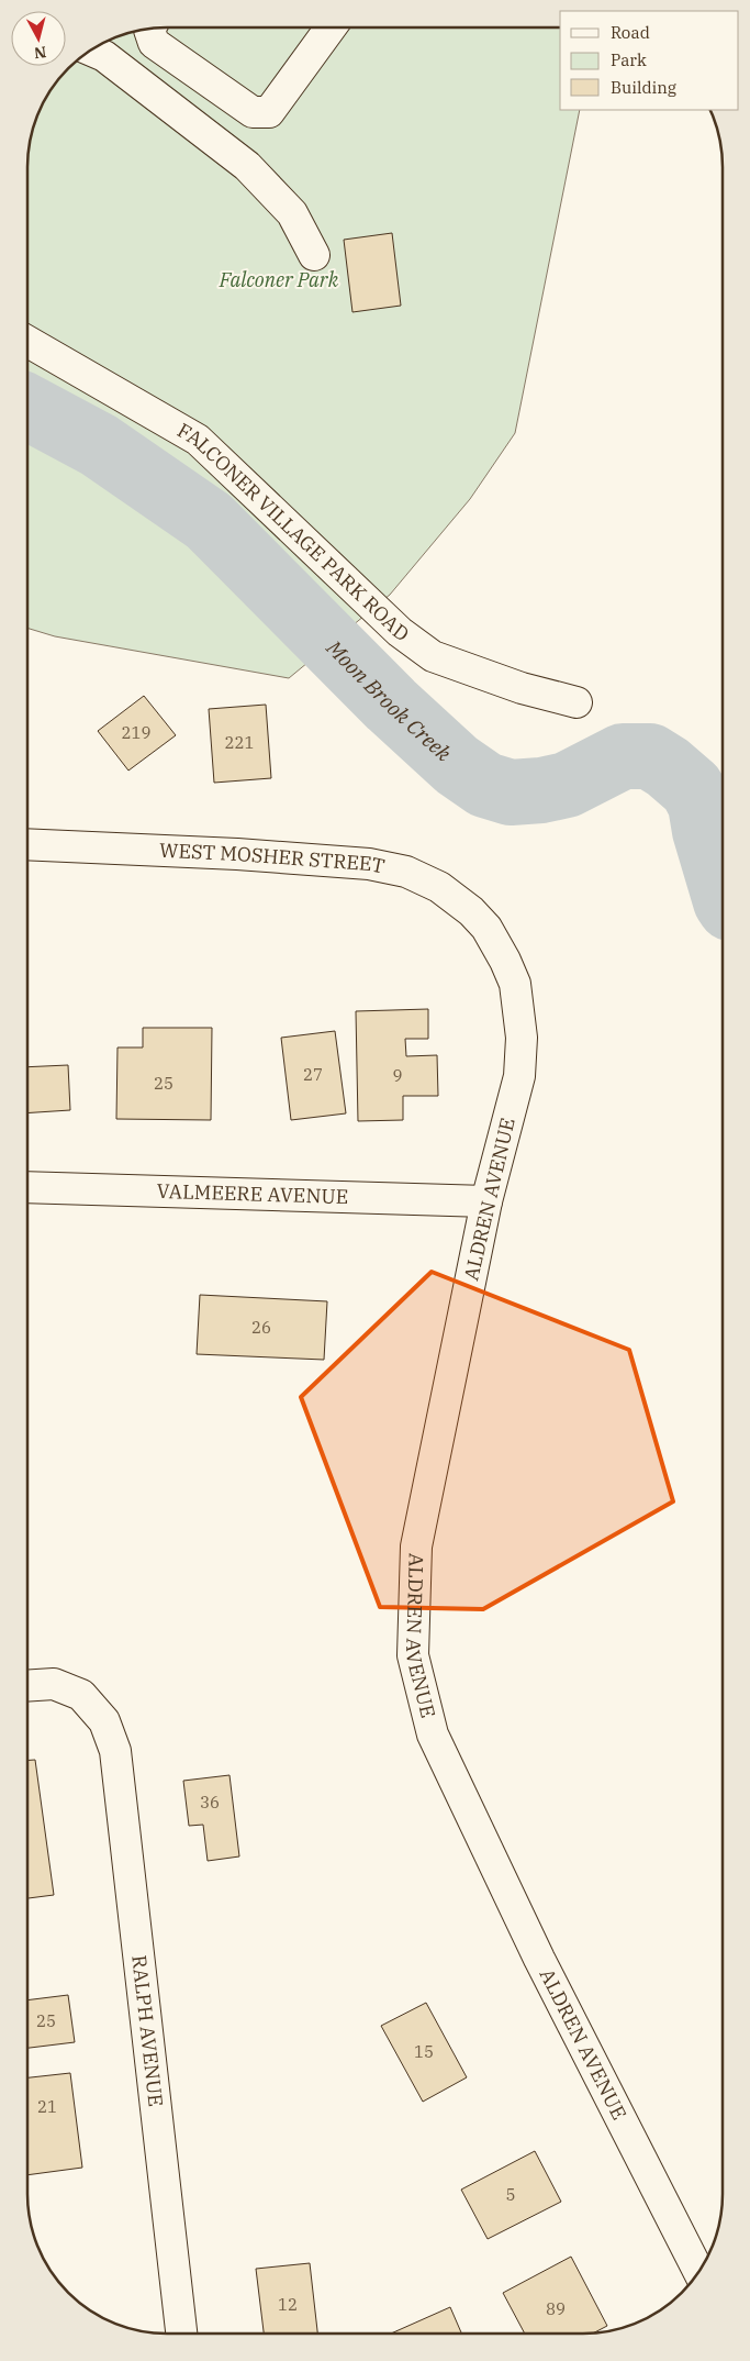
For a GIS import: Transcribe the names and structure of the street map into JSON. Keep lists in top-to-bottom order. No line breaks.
{"streets":{"street":["FALCONER VILLAGE PARK ROAD","WEST MOSHER STREET","VALMEERE AVENUE","ALDREN AVENUE","RALPH AVENUE"]},"crossings":[["WEST MOSHER STREET","ALDREN AVENUE"],["VALMEERE AVENUE","ALDREN AVENUE"]],"water":["Moon Brook Creek"],"parks":["Falconer Park"],"house_numbers":["219","221","27","9","25","26","36","25","15","21","5","12","89"],"legend":["Road","Park","Building"],"north":"bottom"}
